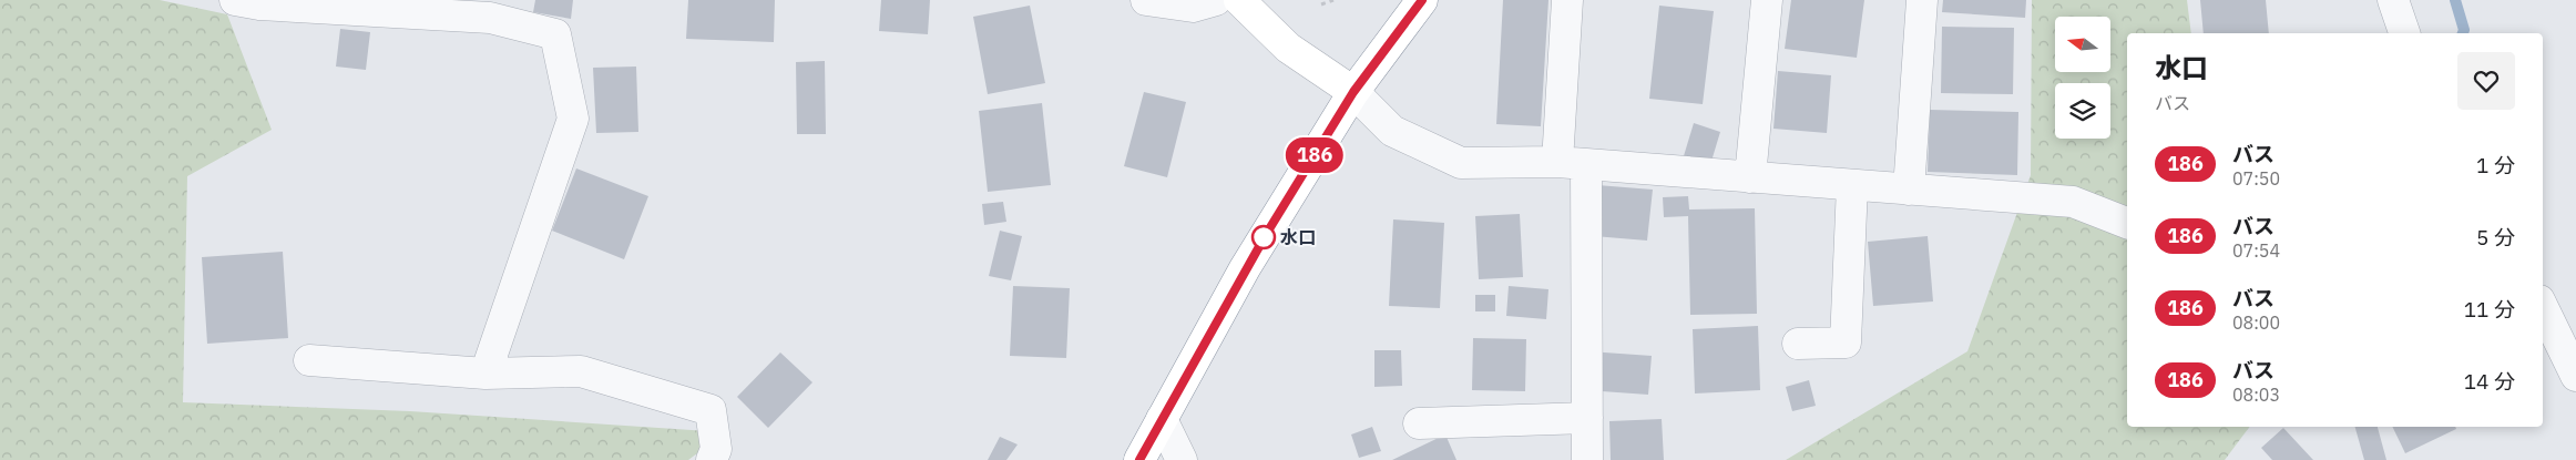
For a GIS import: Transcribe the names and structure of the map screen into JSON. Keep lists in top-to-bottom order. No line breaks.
{"places":["水口"],"lines":["bus line 186"],"north":"left","page":{"on_map":"186","heading":["水口","バス"],"list":[{"mark":"186","name":"バス","note":"07:50","value":"1 分"},{"mark":"186","name":"バス","note":"07:54","value":"5 分"},{"mark":"186","name":"バス","note":"08:00","value":"11 分"},{"mark":"186","name":"バス","note":"08:03","value":"14 分"}]}}
